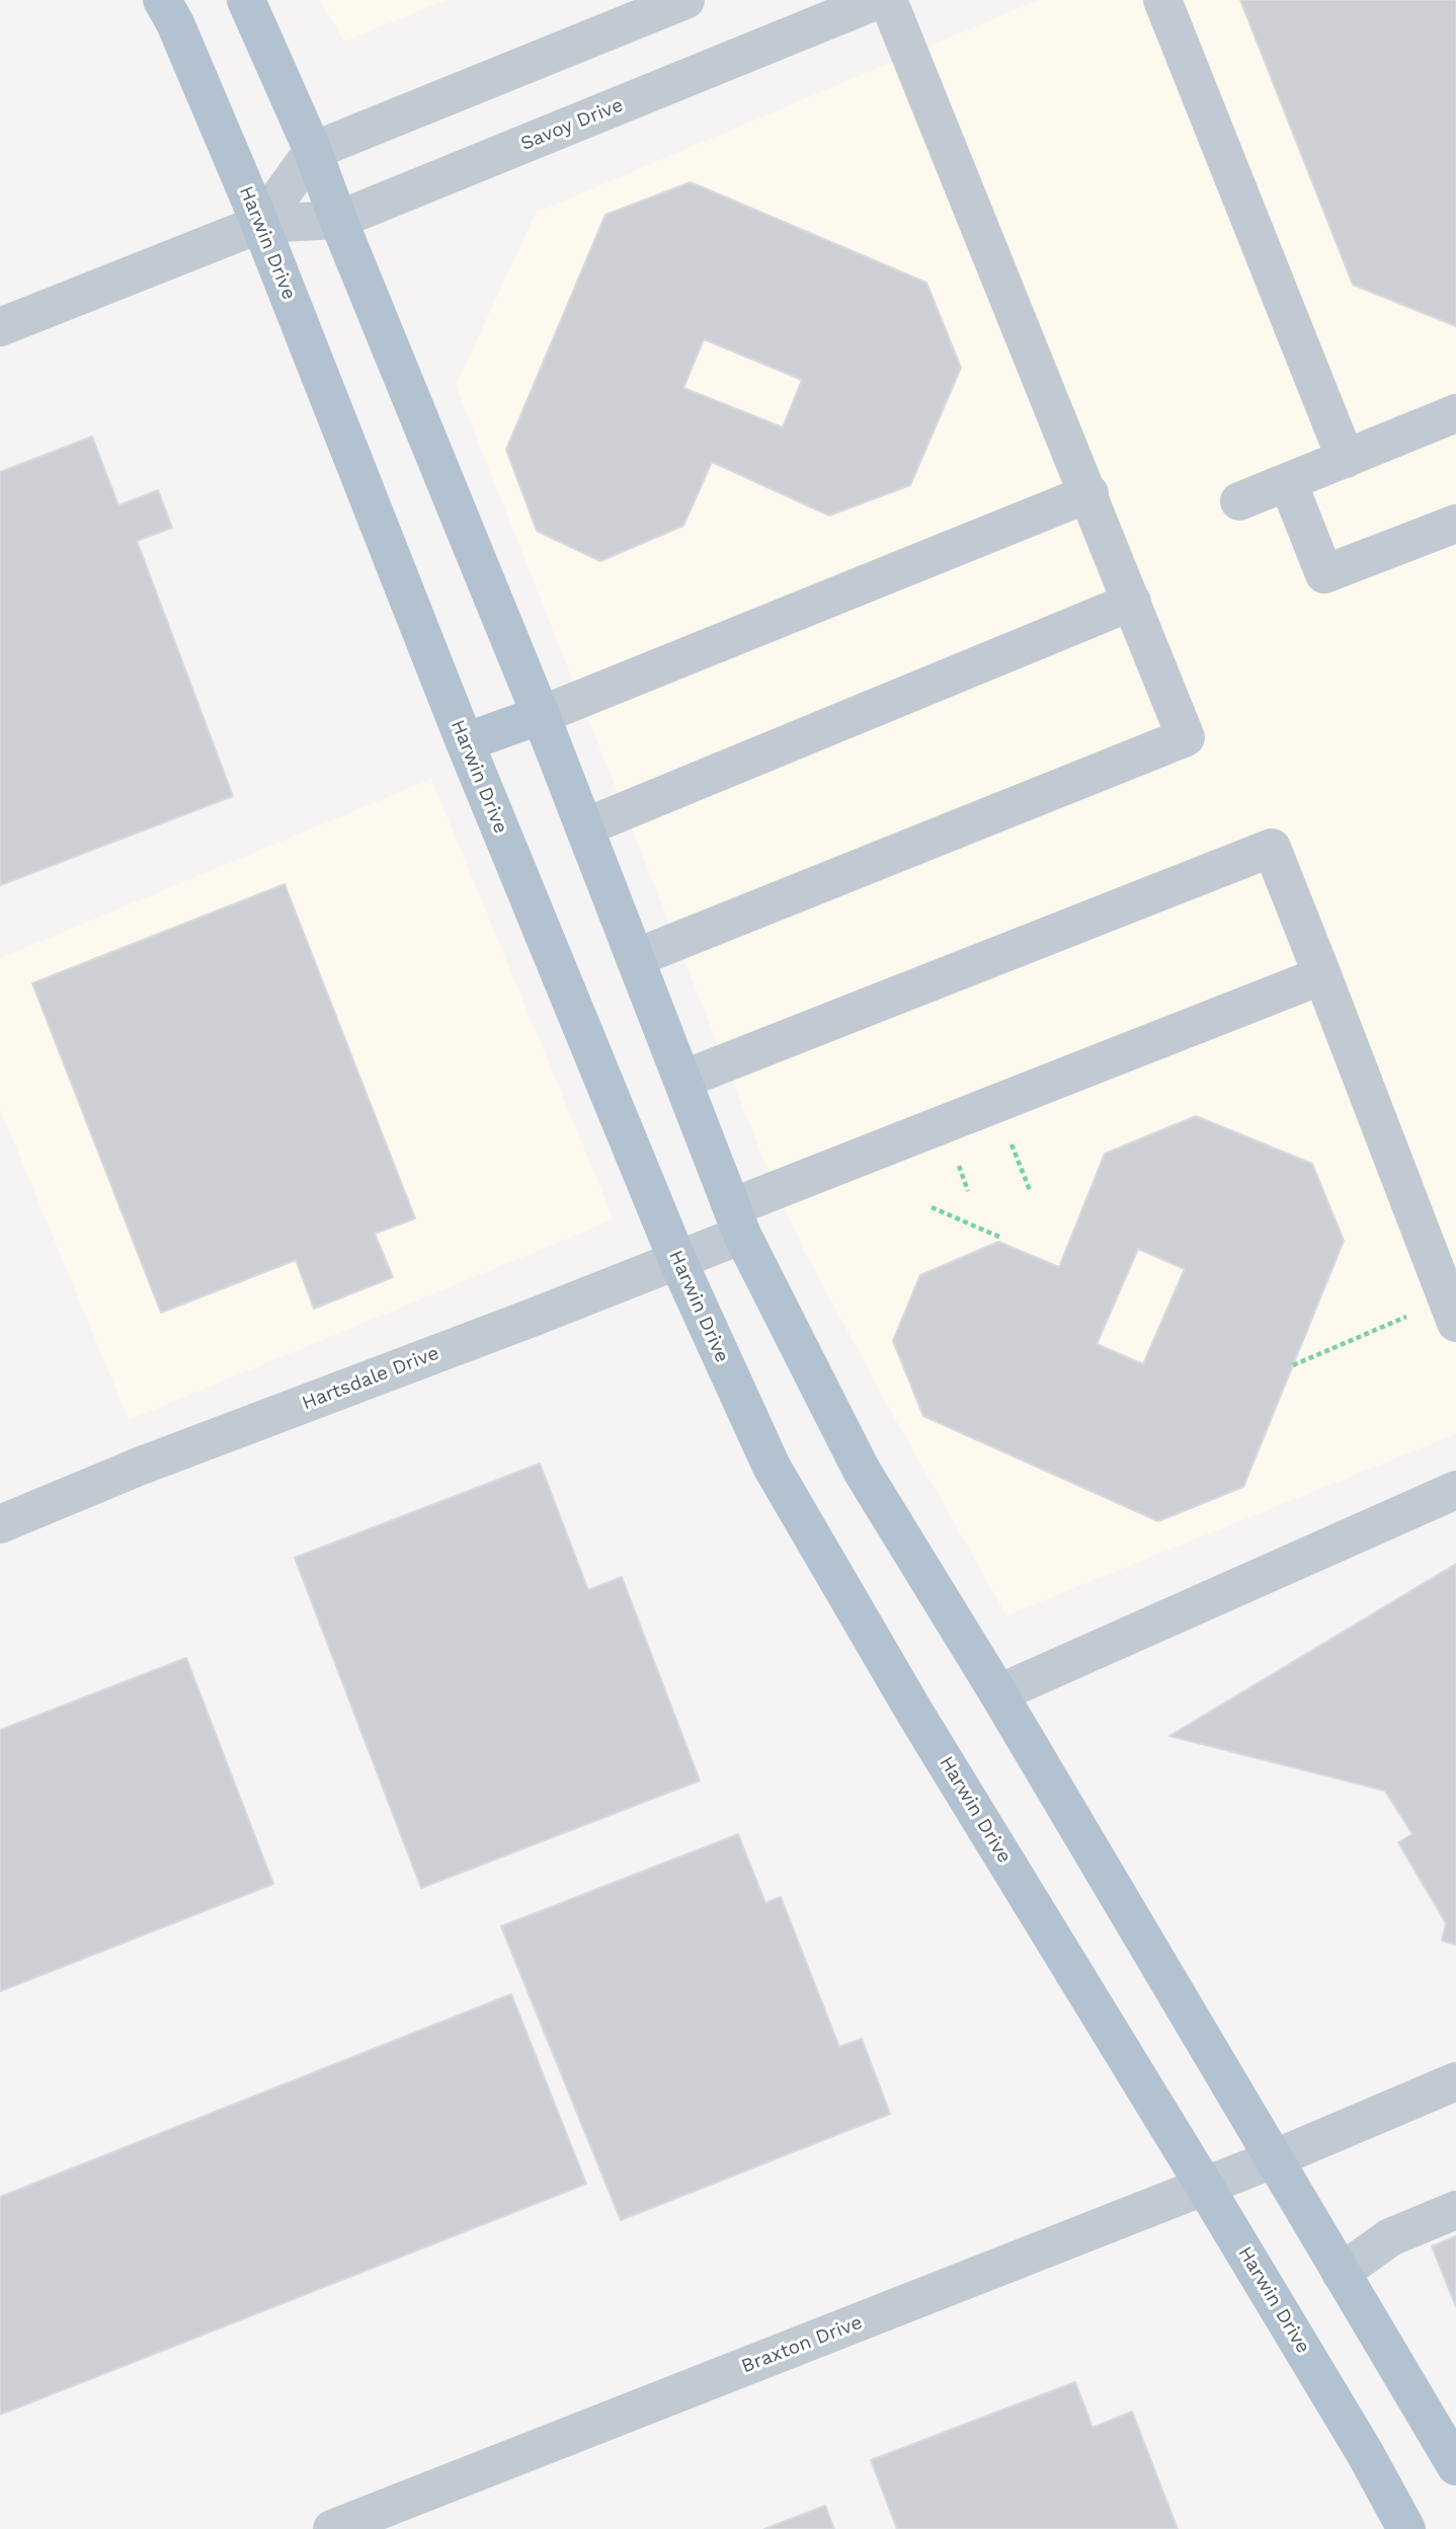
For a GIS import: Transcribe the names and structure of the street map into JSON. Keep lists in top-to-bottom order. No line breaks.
{"streets":{"main road":["Harwin Drive"],"street":["Savoy Drive","Hartsdale Drive","Braxton Drive"]},"crossings":[["Savoy Drive","Harwin Drive"],["Harwin Drive","Hartsdale Drive"],["Harwin Drive","Braxton Drive"]]}
